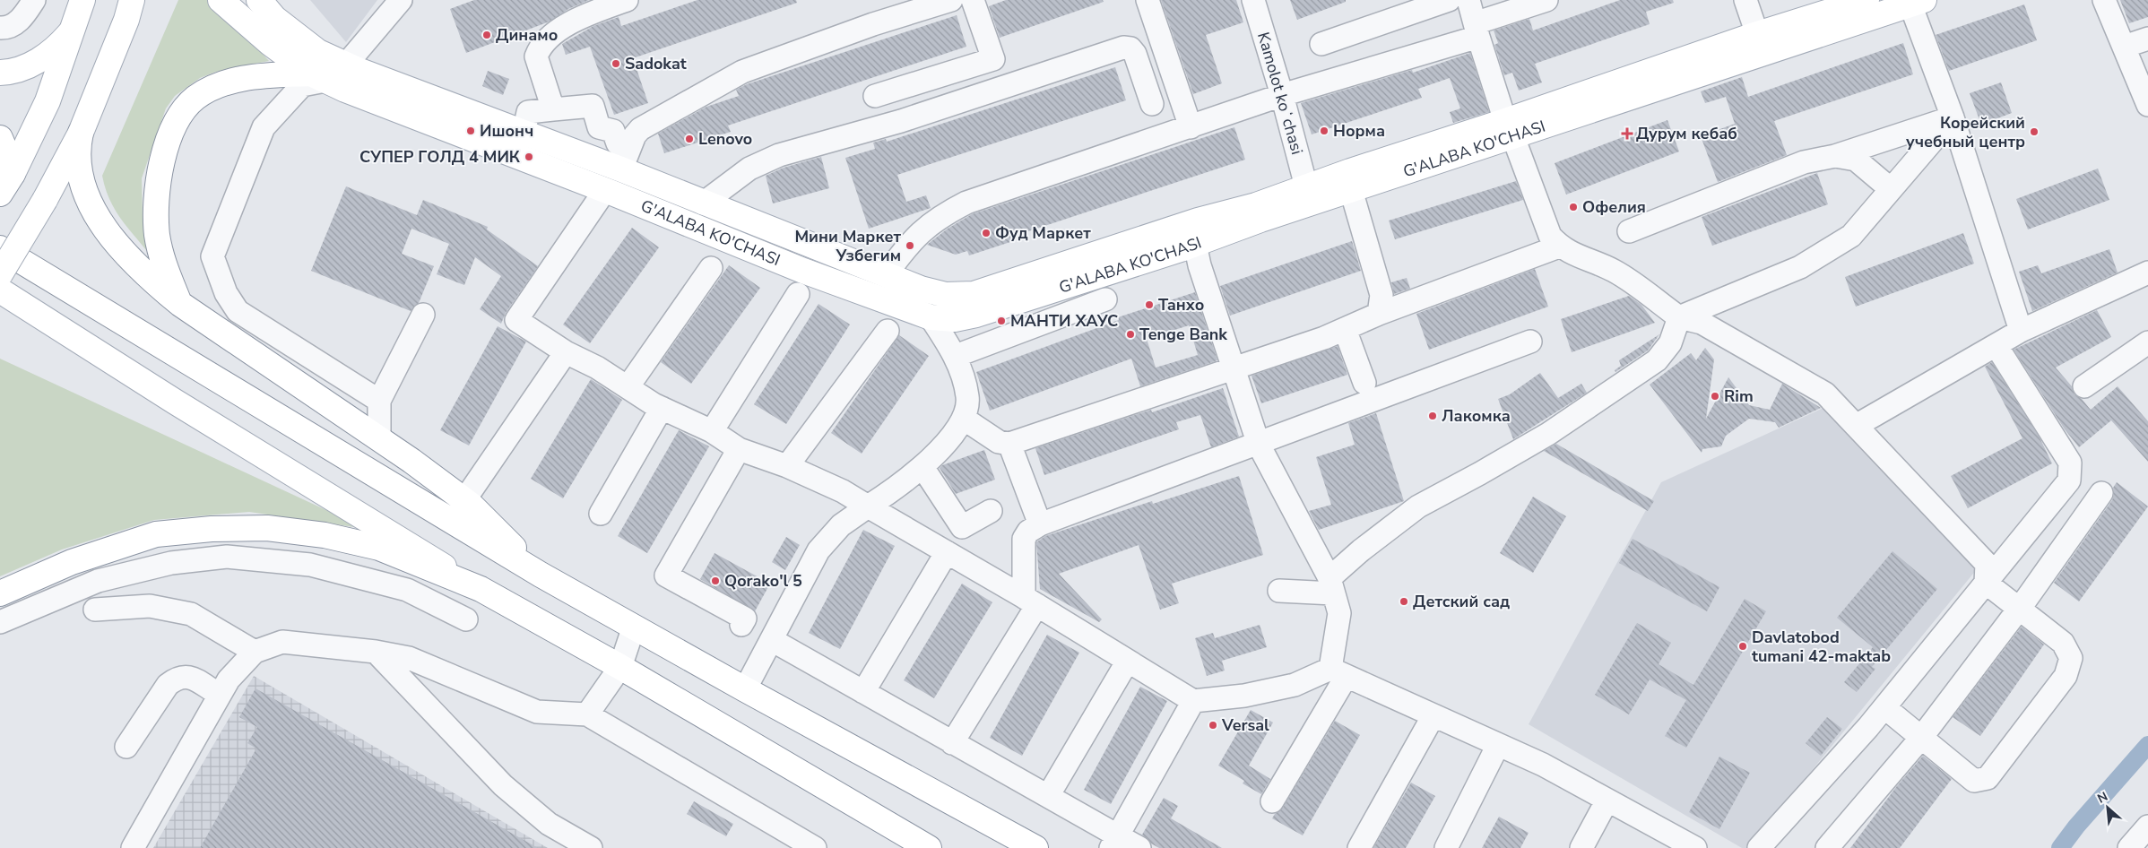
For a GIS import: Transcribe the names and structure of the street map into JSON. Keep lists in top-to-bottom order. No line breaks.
{"streets":{"main road":["G'ALABA KO'CHASI"],"street":["Kamolot koʻchasi"]},"crossings":[["Kamolot koʻchasi","G'ALABA KO'CHASI"]],"places":{"other":["Динамо","Sadokat","Ишонч","Норма","Корейский учебный центр","Lenovo","СУПЕР ГОЛД 4 МИК","Офелия","Фуд Маркет","Мини Маркет Узбегим","Танхо","МАНТИ ХАУС","Tenge Bank","Rim","Лакомка","Qorako'l 5","Детский сад","Davlatobod tumani 42-maktab","Versal"],"health":["Дурум кебаб"]},"north":"top left"}
